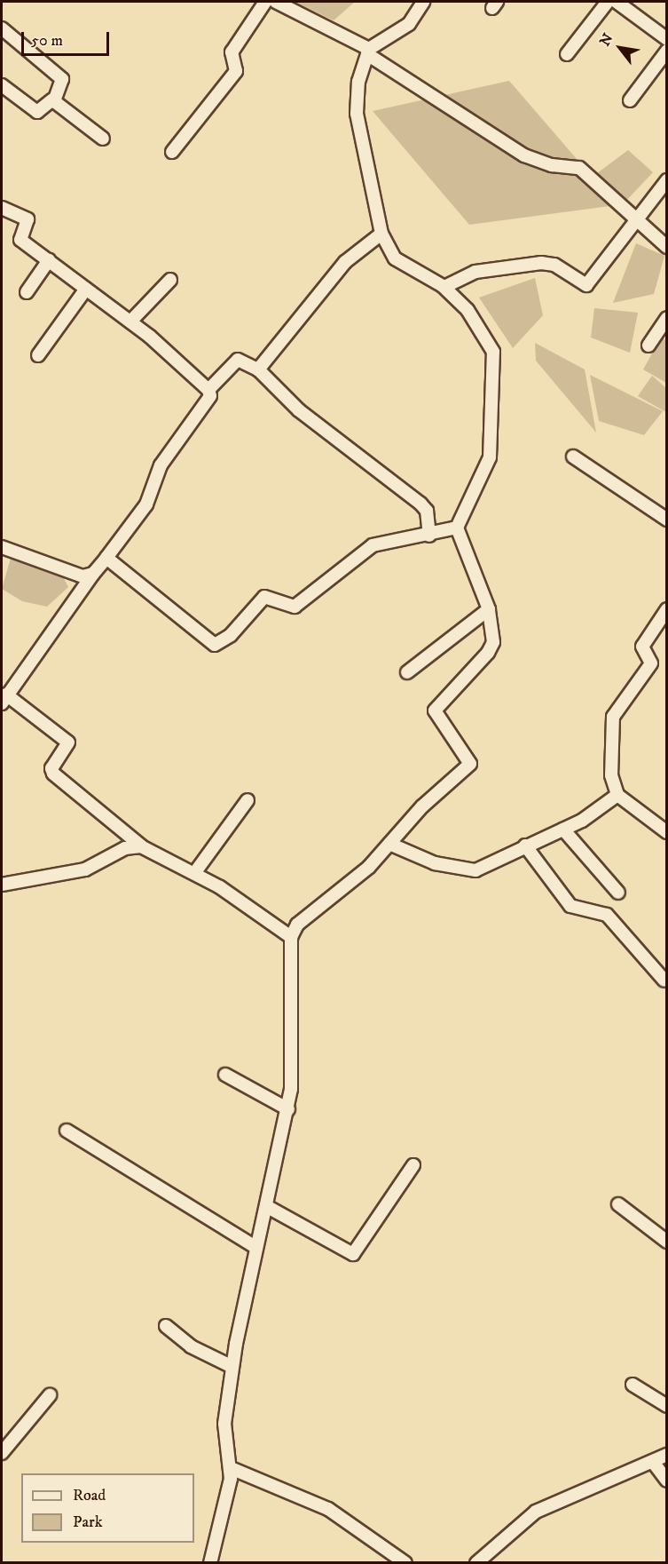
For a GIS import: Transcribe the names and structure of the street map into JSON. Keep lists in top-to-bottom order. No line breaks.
{"legend":["Road","Park"],"scale_bar":"50 m","north":"top left"}
